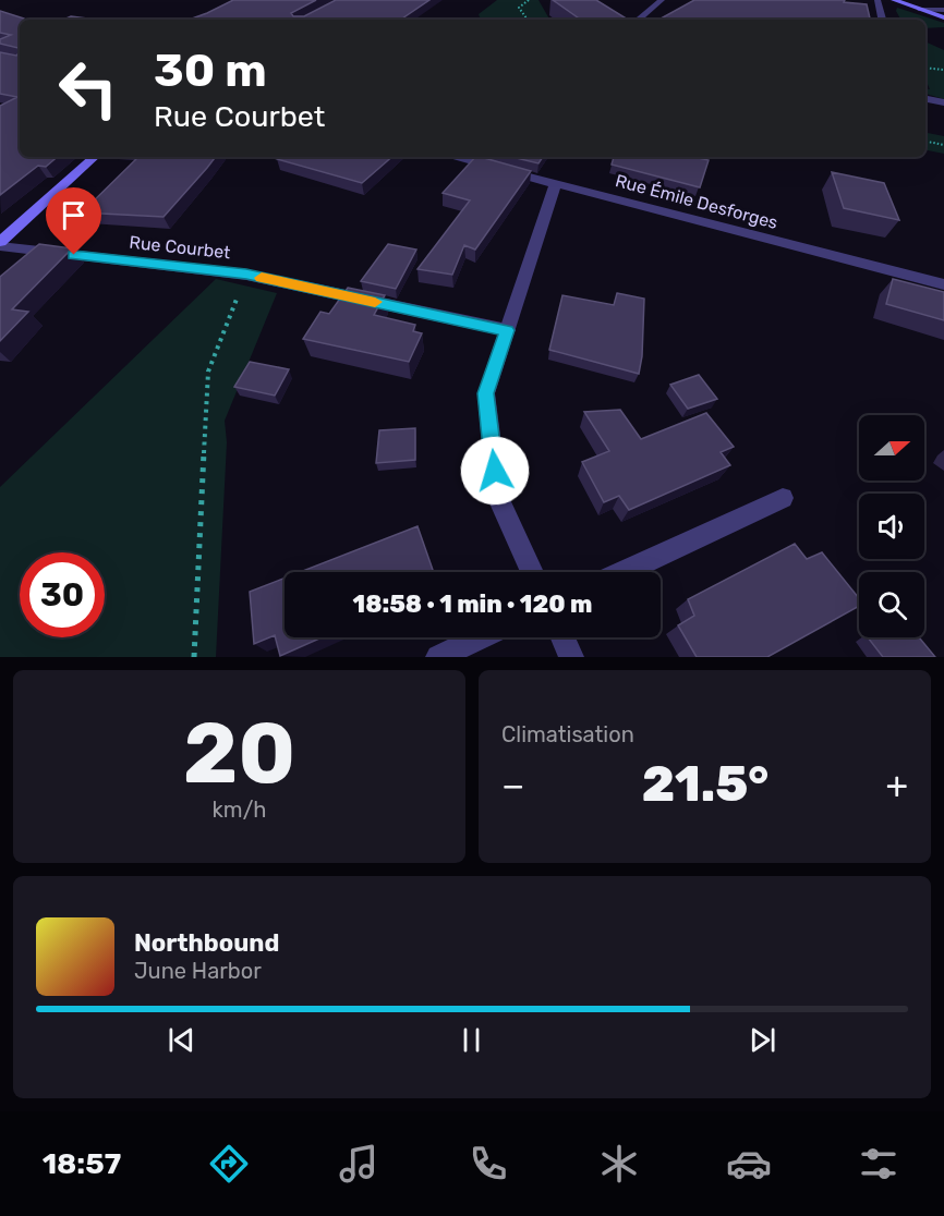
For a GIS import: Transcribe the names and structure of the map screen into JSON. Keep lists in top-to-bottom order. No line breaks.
{"streets":{"street":["Rue Émile Desforges","Rue Courbet"]},"north":"right","page":{"turn":["30 m","Rue Courbet"],"limit":"30","trip":"18:58 · 1 min · 120 m","tile":[["20","km/h"],"Climatisation"],"heat":["−","21.5°","+"],"song":["Northbound","June Harbor"],"tabs":"18:57"}}
